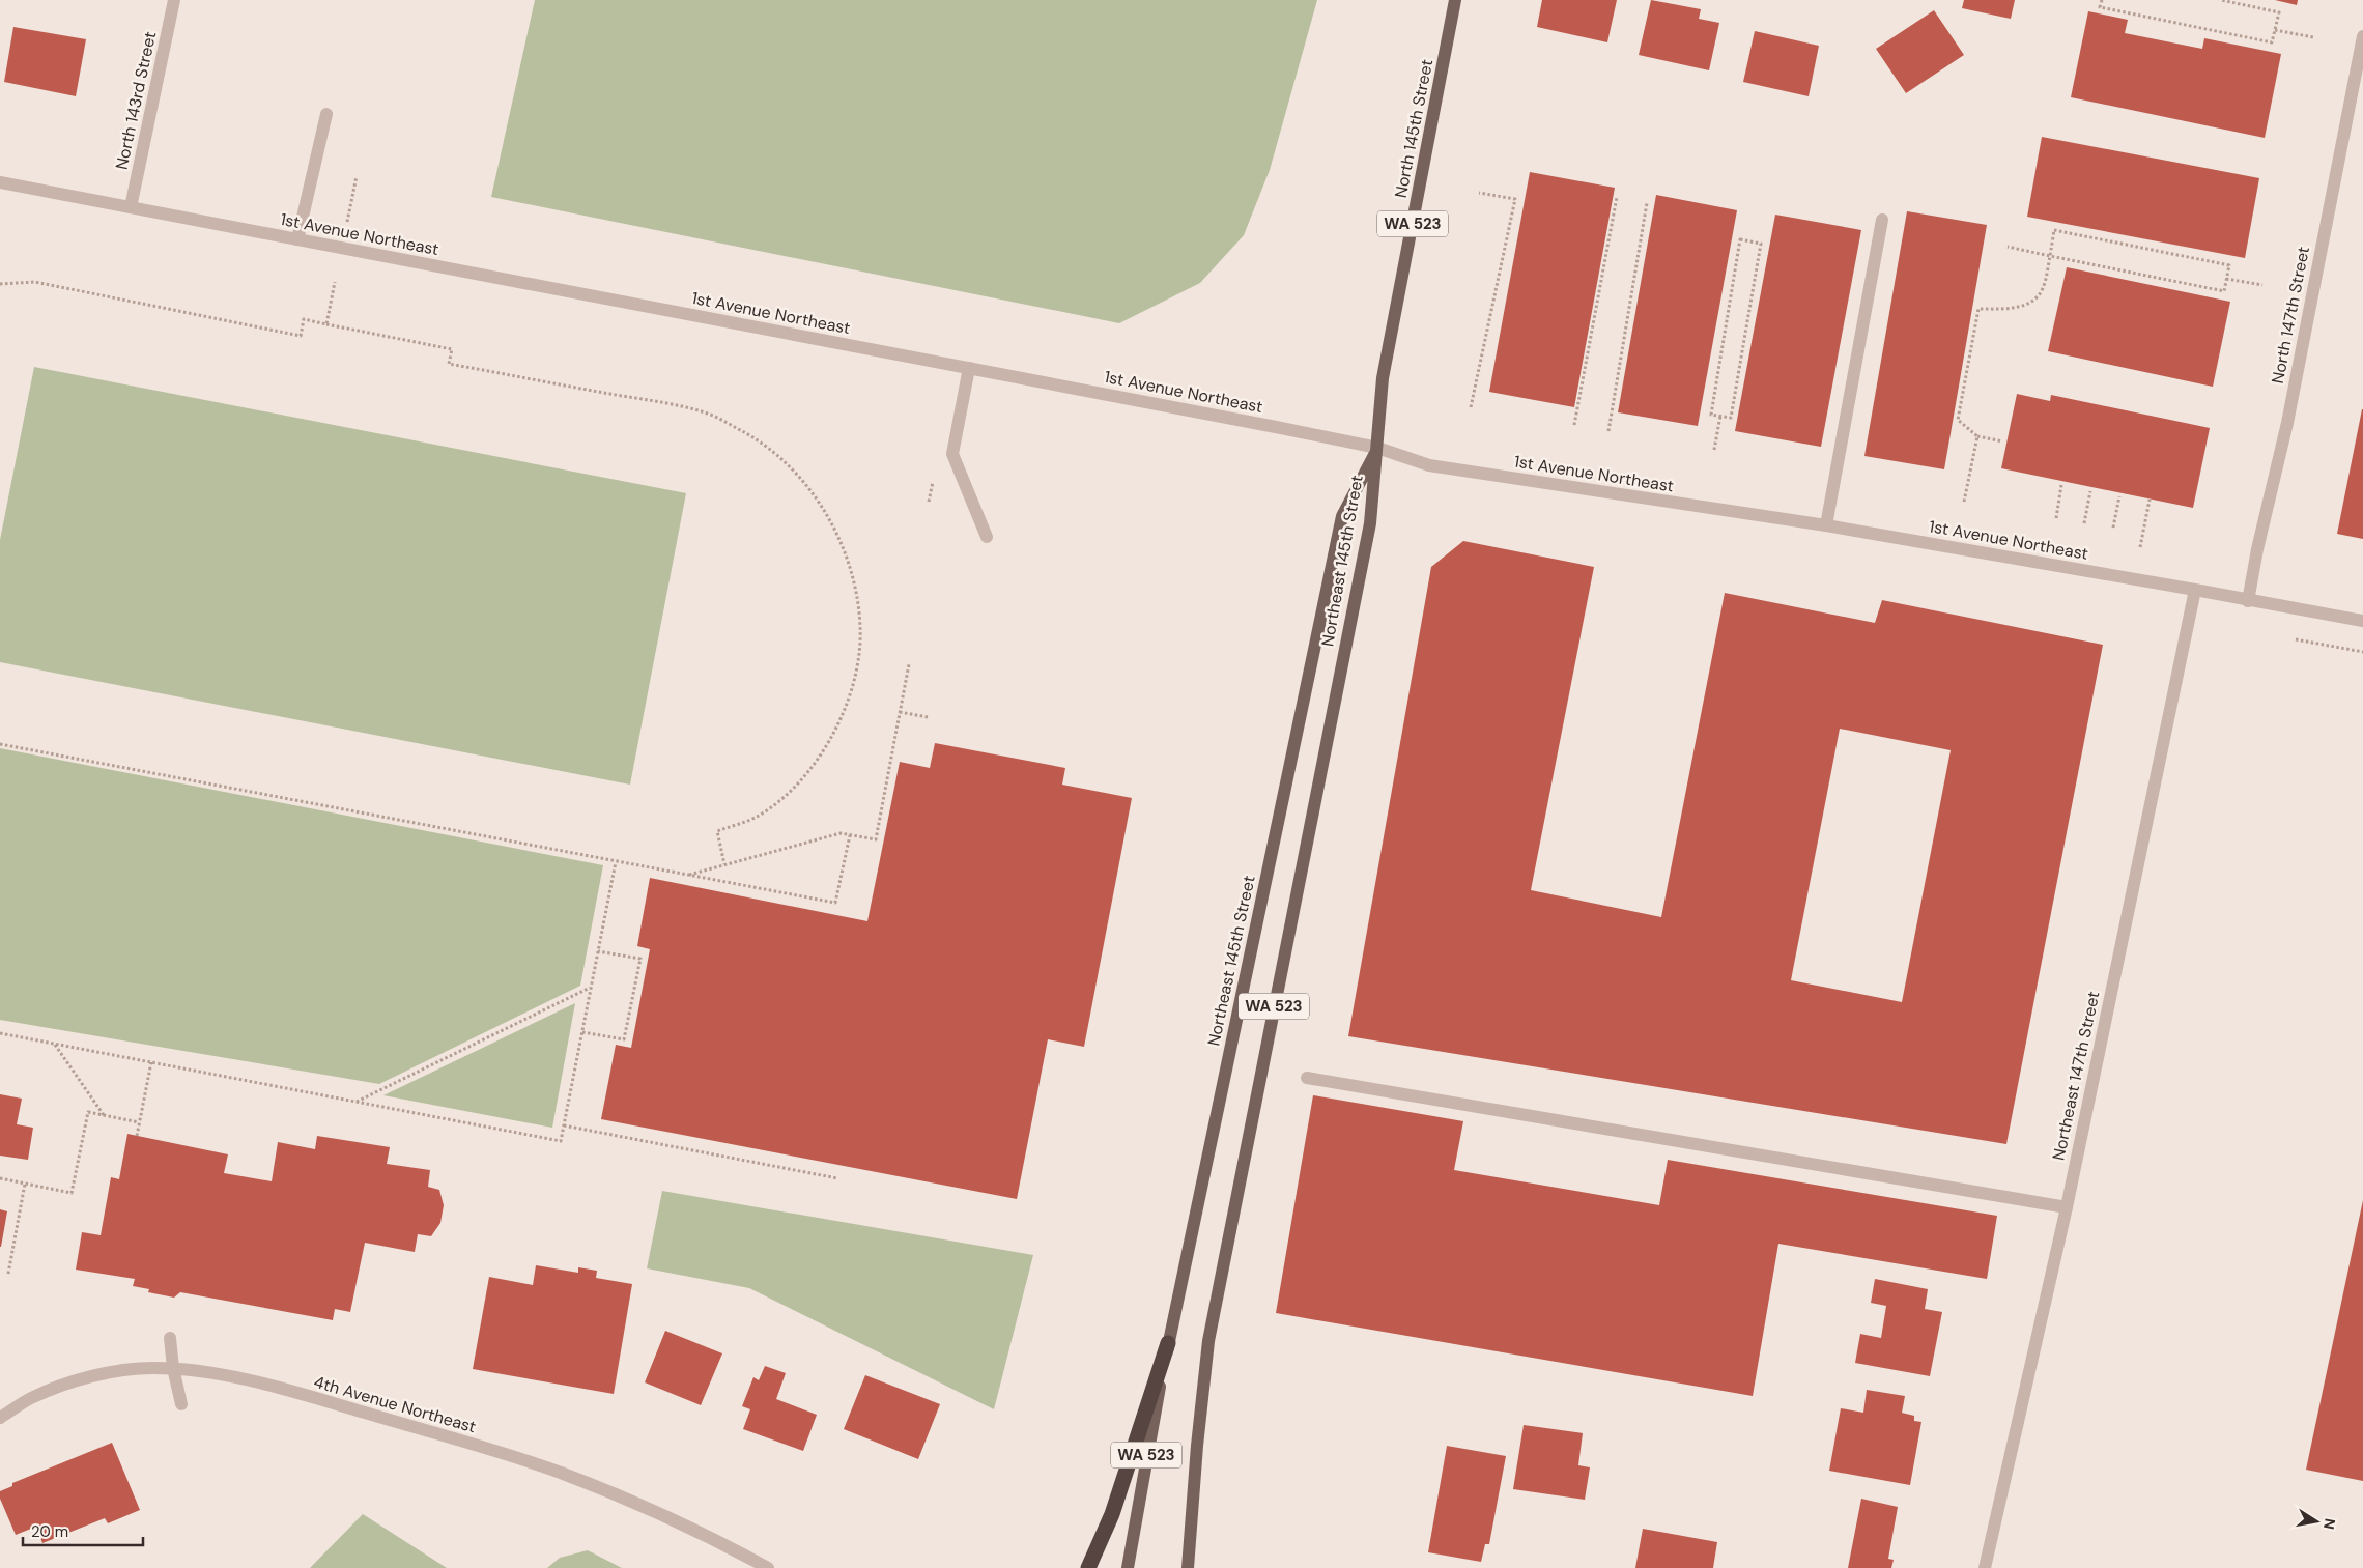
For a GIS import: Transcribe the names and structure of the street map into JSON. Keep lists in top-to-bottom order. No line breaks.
{"streets":{"main road":["North 145th Street","WA 523","Northeast 145th Street"],"street":["North 143rd Street","1st Avenue Northeast","North 147th Street","Northeast 147th Street","4th Avenue Northeast"]},"crossings":[["North 143rd Street","1st Avenue Northeast"],["North 145th Street","1st Avenue Northeast"],["North 145th Street","Northeast 145th Street"],["1st Avenue Northeast","North 147th Street"],["1st Avenue Northeast","Northeast 145th Street"],["1st Avenue Northeast","Northeast 147th Street"]],"scale_bar":"20 m","north":"right"}
